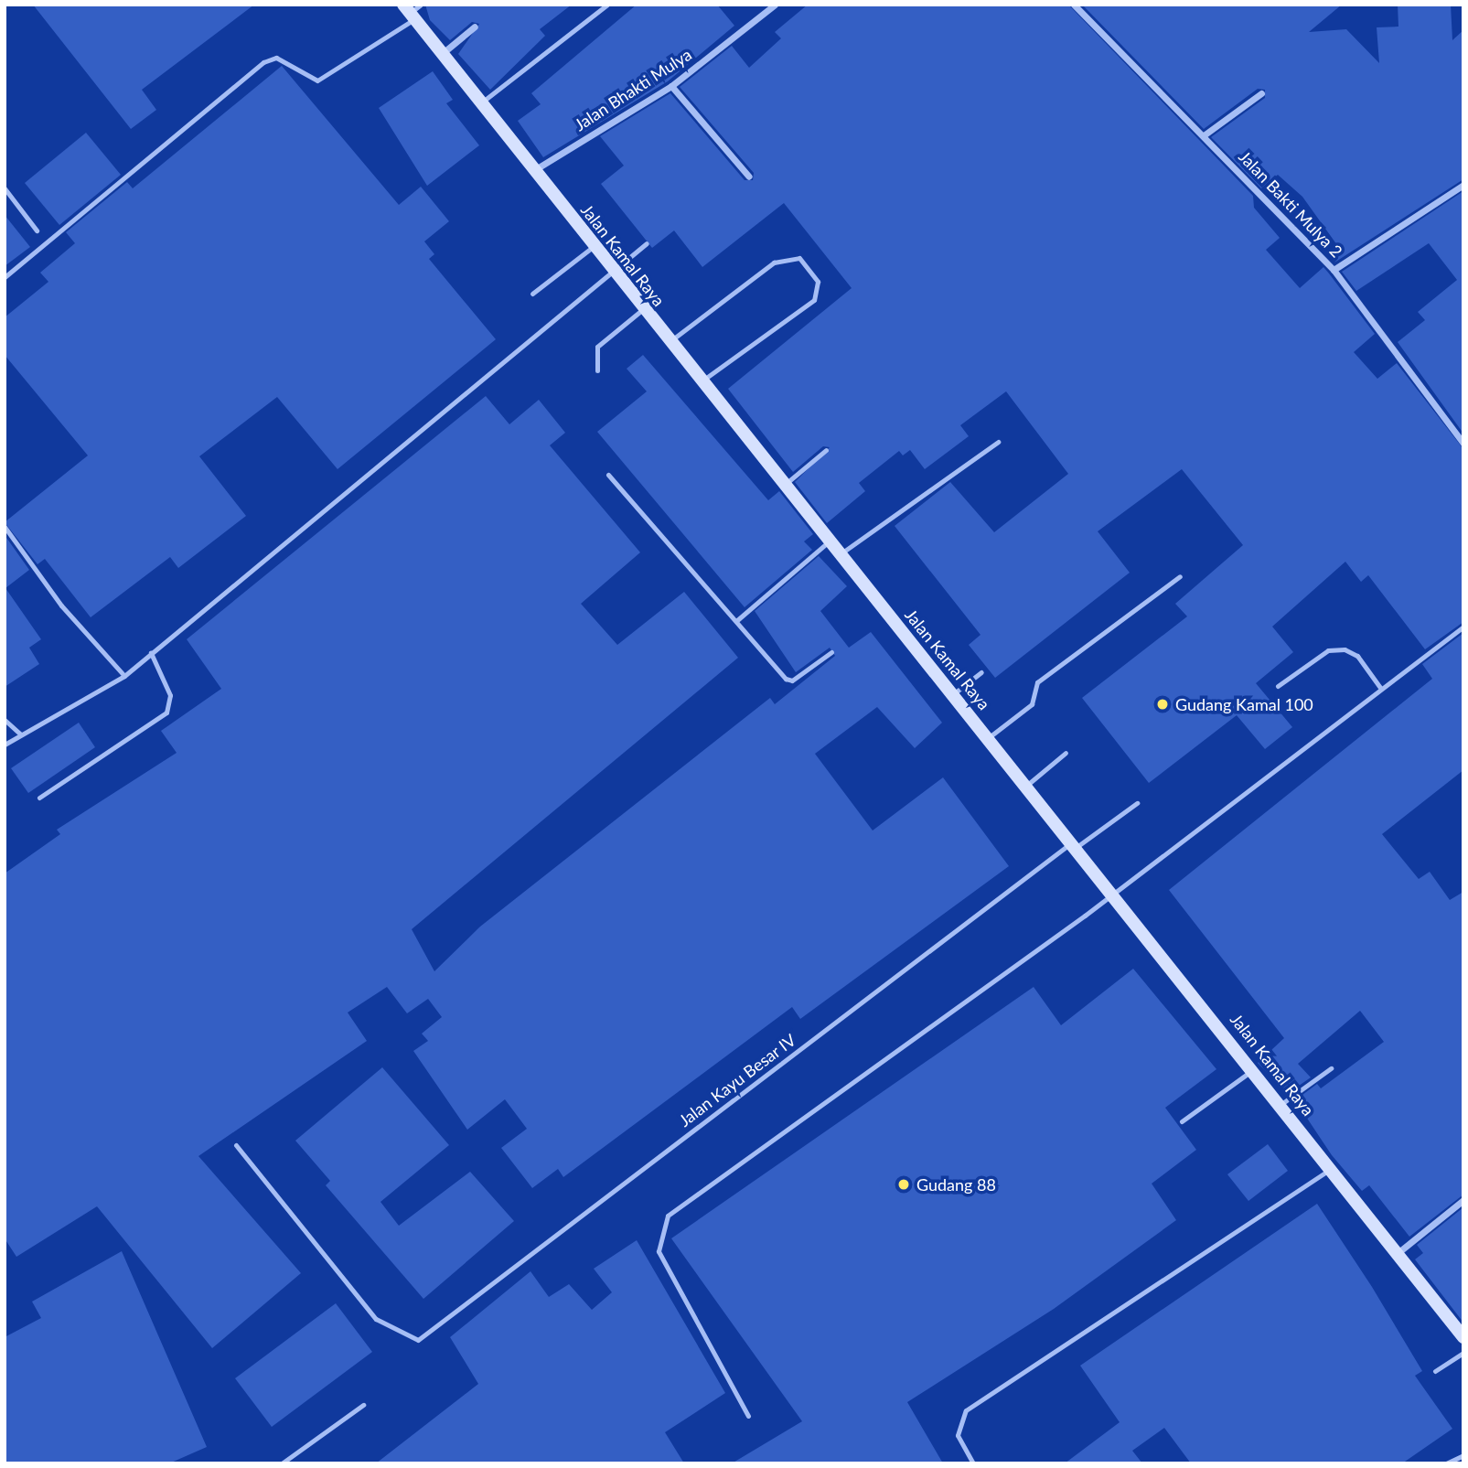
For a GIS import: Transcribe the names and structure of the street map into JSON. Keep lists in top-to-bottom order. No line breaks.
{"streets":{"main road":["Jalan Kamal Raya"],"street":["Jalan Bhakti Mulya","Jalan Bakti Mulya 2"],"lane":["Jalan Kayu Besar IV"]},"crossings":[["Jalan Bhakti Mulya","Jalan Kamal Raya"],["Jalan Kamal Raya","Jalan Kayu Besar IV"]],"places":["Gudang Kamal 100","Gudang 88"]}
